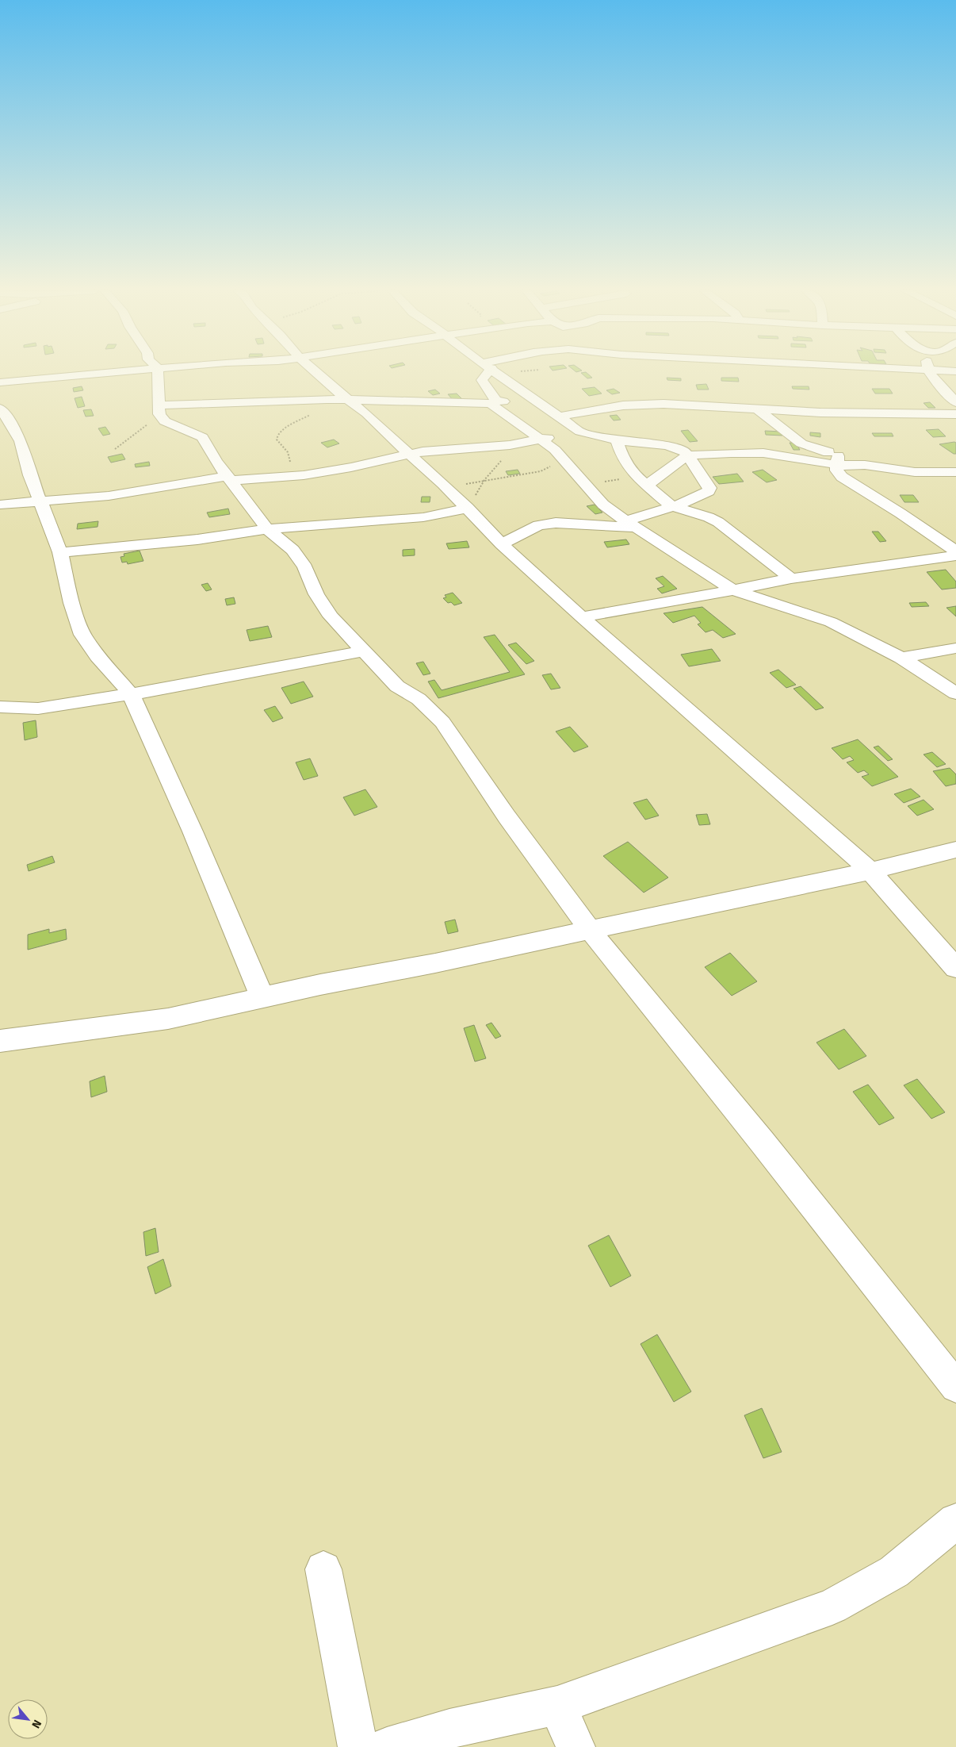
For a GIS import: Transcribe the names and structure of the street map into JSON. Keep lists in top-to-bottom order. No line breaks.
{"north":"bottom right"}
